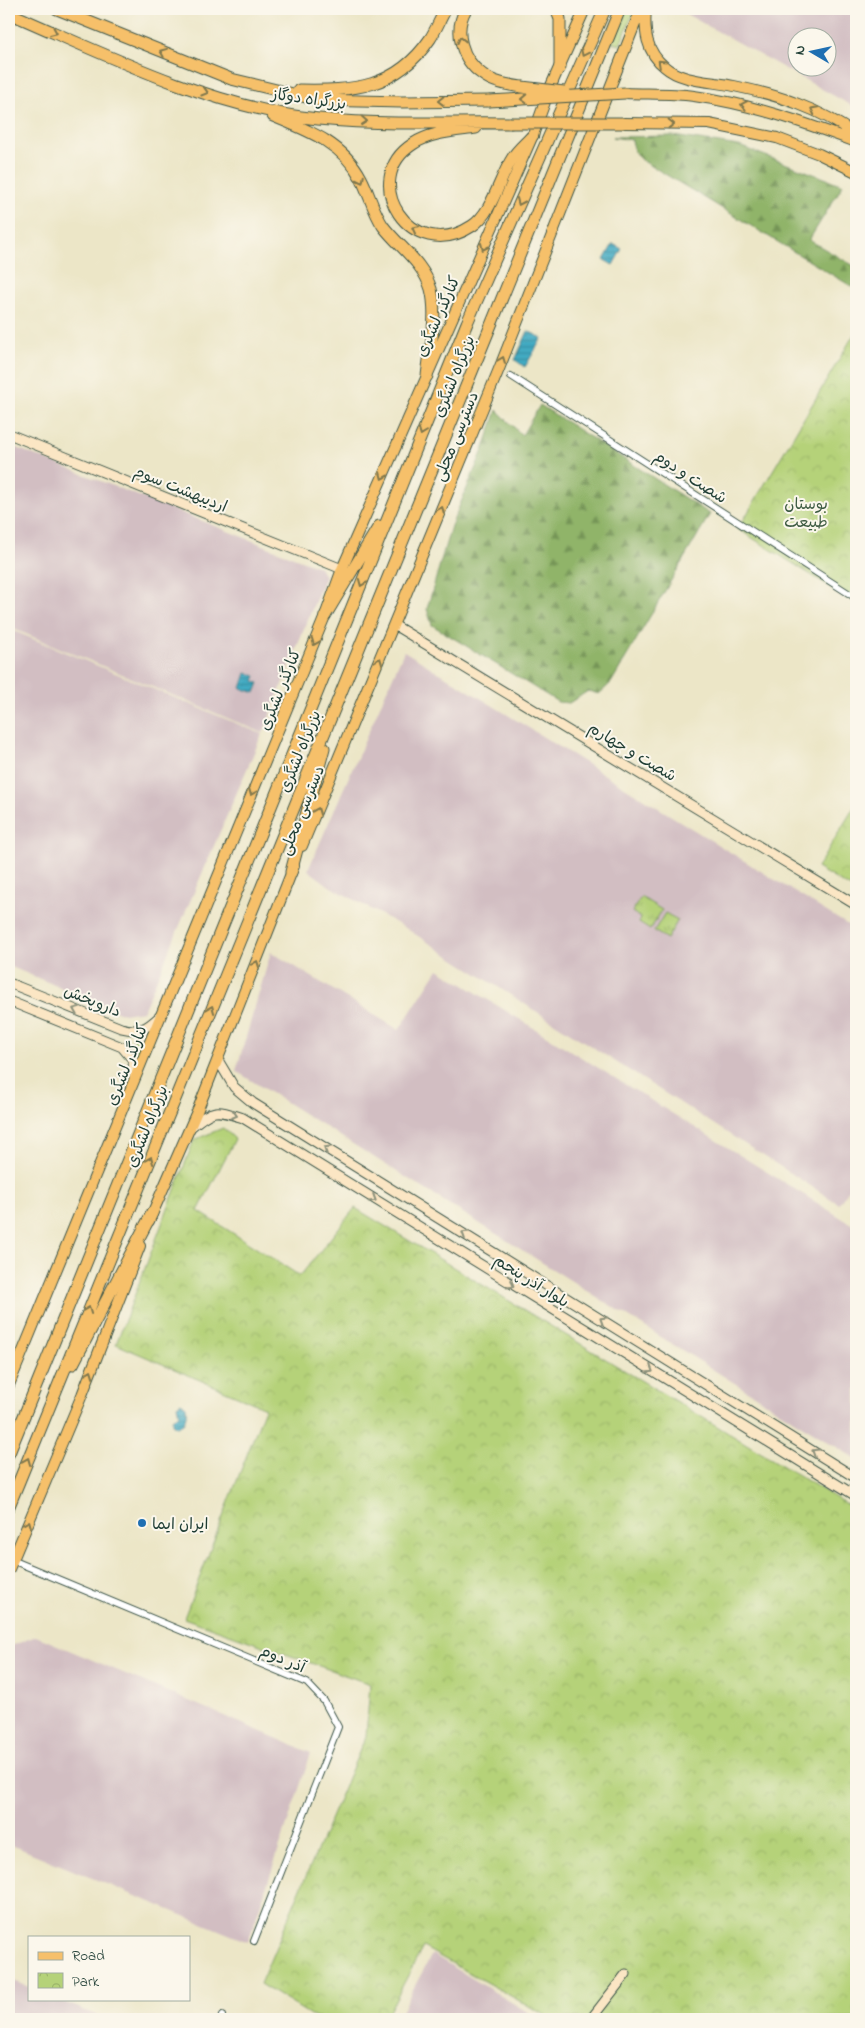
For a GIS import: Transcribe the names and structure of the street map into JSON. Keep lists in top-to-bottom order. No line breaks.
{"streets":{"highway":["بزرگراه دوگاز","بزرگراه لشگری"],"main road":["کنارگذر لشگری","دسترسی محلی"],"street":["شصت و دوم","اردیبهشت سوم","شصت و چهارم","داروپخش","بلوار آذر پنجم","آذر دوم"]},"crossings":[["کنارگذر لشگری","اردیبهشت سوم"],["کنارگذر لشگری","داروپخش"],["دسترسی محلی","شصت و چهارم"]],"one_way":["کنارگذر لشگری","دسترسی محلی"],"parks":["بوستان طبیعت"],"places":["ایران ایما"],"legend":["Road","Park"],"north":"left"}
